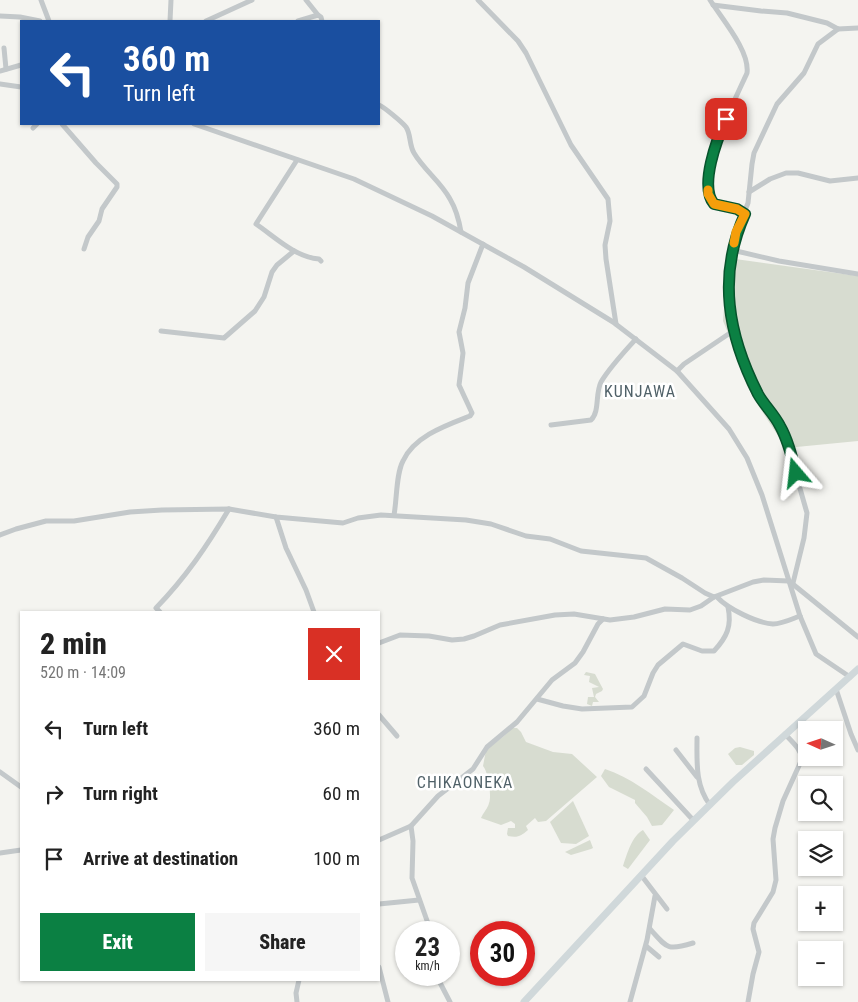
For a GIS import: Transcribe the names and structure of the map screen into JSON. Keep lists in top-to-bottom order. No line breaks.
{"districts":["KUNJAWA","CHIKAONEKA"],"north":"left","page":{"turn":["360 m","Turn left"],"heading":["2 min","520 m · 14:09"],"list":[{"name":"Turn left","value":"360 m"},{"name":"Turn right","value":"60 m"},{"name":"Arrive at destination","value":"100 m"}],"map_buttons":["+","−"],"buttons":["Exit","Share"],"speed":"23 km/h","limit":"30"}}
